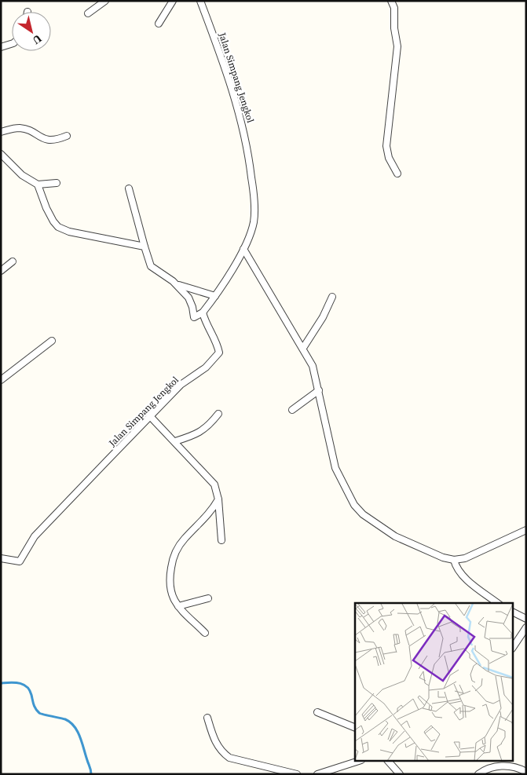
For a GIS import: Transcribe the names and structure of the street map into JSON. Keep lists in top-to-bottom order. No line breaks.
{"streets":{"street":["Jalan Simpang Jengkol"]},"north":"bottom right"}
